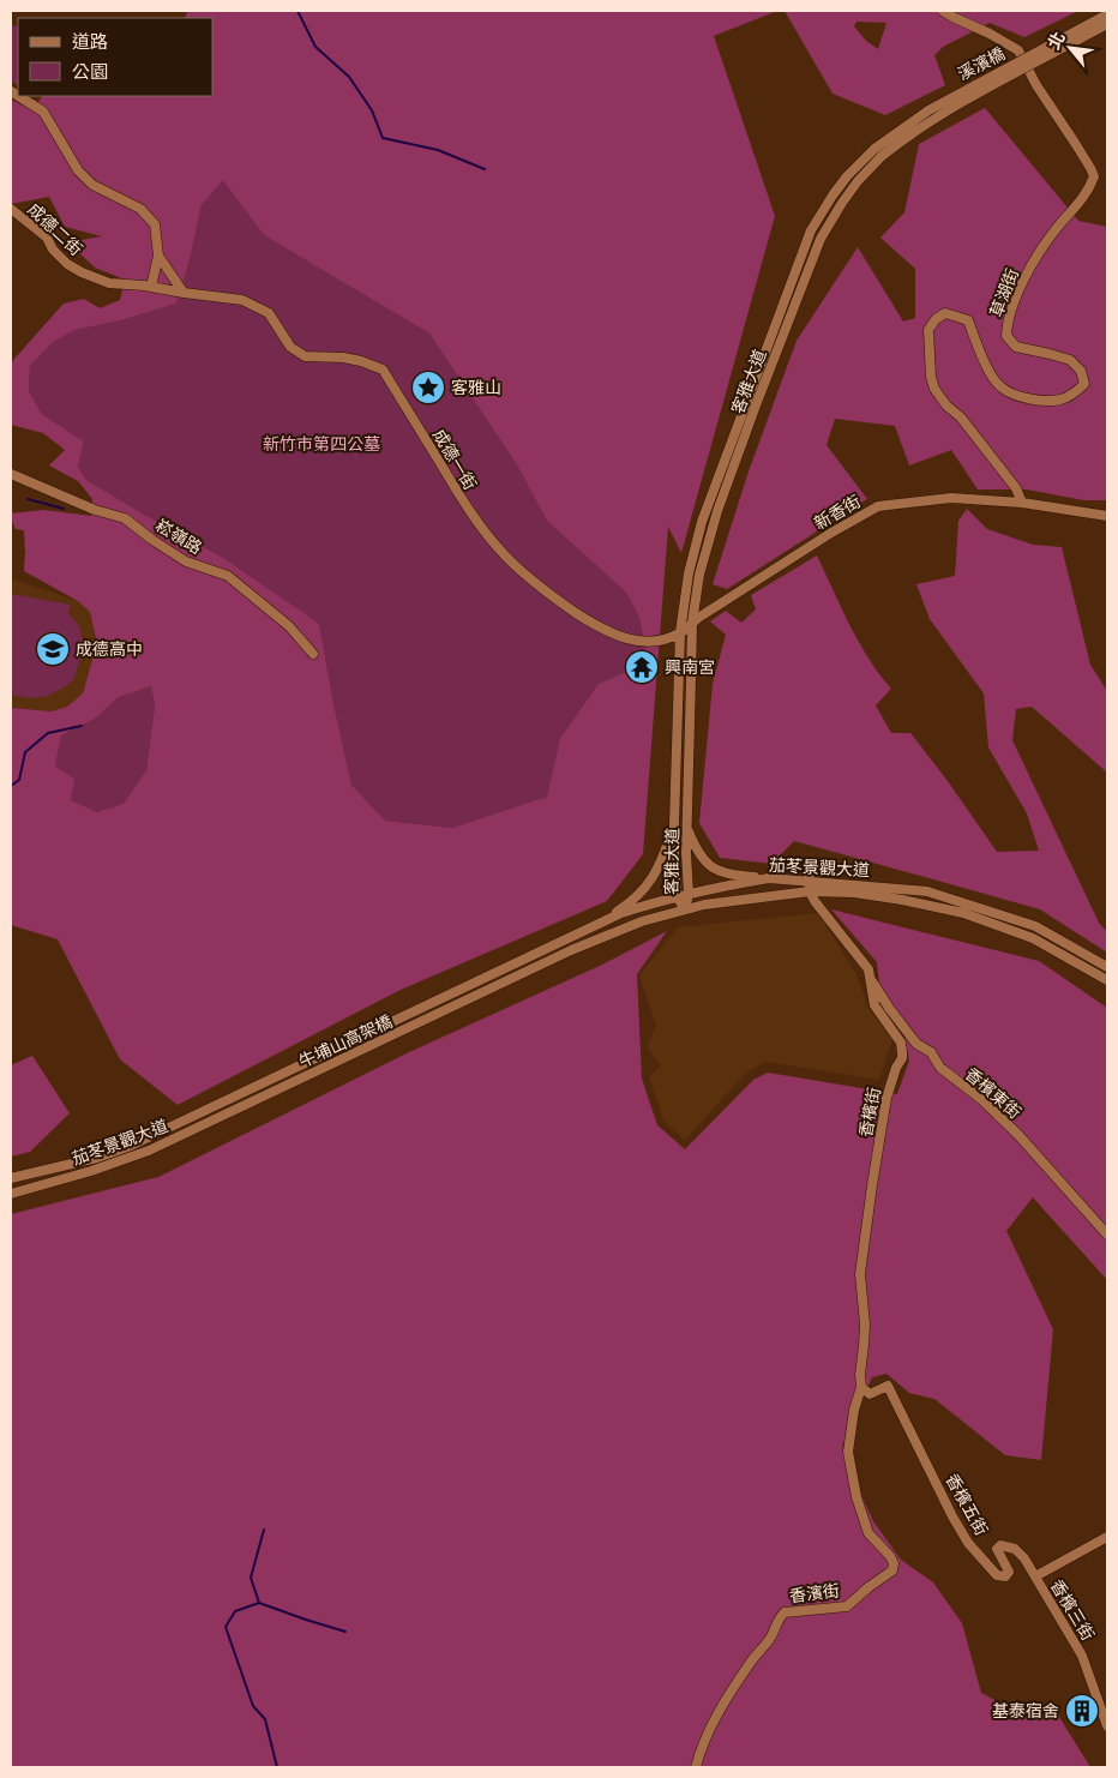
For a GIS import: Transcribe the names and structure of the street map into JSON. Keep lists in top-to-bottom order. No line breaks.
{"streets":{"street":["溪濱橋","成德二街","草湖街","客雅大道","成德一街","新香街","崧嶺路","茄苳景觀大道","牛埔山高架橋","香檳東街","香檳街","香檳五街","香濱街","香檳三街"]},"crossings":[["溪濱橋","客雅大道"],["成德二街","成德一街"],["草湖街","新香街"],["客雅大道","成德一街"],["客雅大道","新香街"],["客雅大道","茄苳景觀大道"],["成德一街","新香街"],["茄苳景觀大道","牛埔山高架橋"],["茄苳景觀大道","香檳街"],["香檳東街","香檳街"],["香檳街","香檳五街"],["香檳街","香濱街"],["香檳五街","香濱街"],["香檳五街","香檳三街"]],"parks":["新竹市第四公墓"],"places":{"place":["客雅山"],"school or university":["成德高中"],"temple":["興南宮"],"building":["基泰宿舍"]},"legend":["道路","公園"],"north":"top left"}
